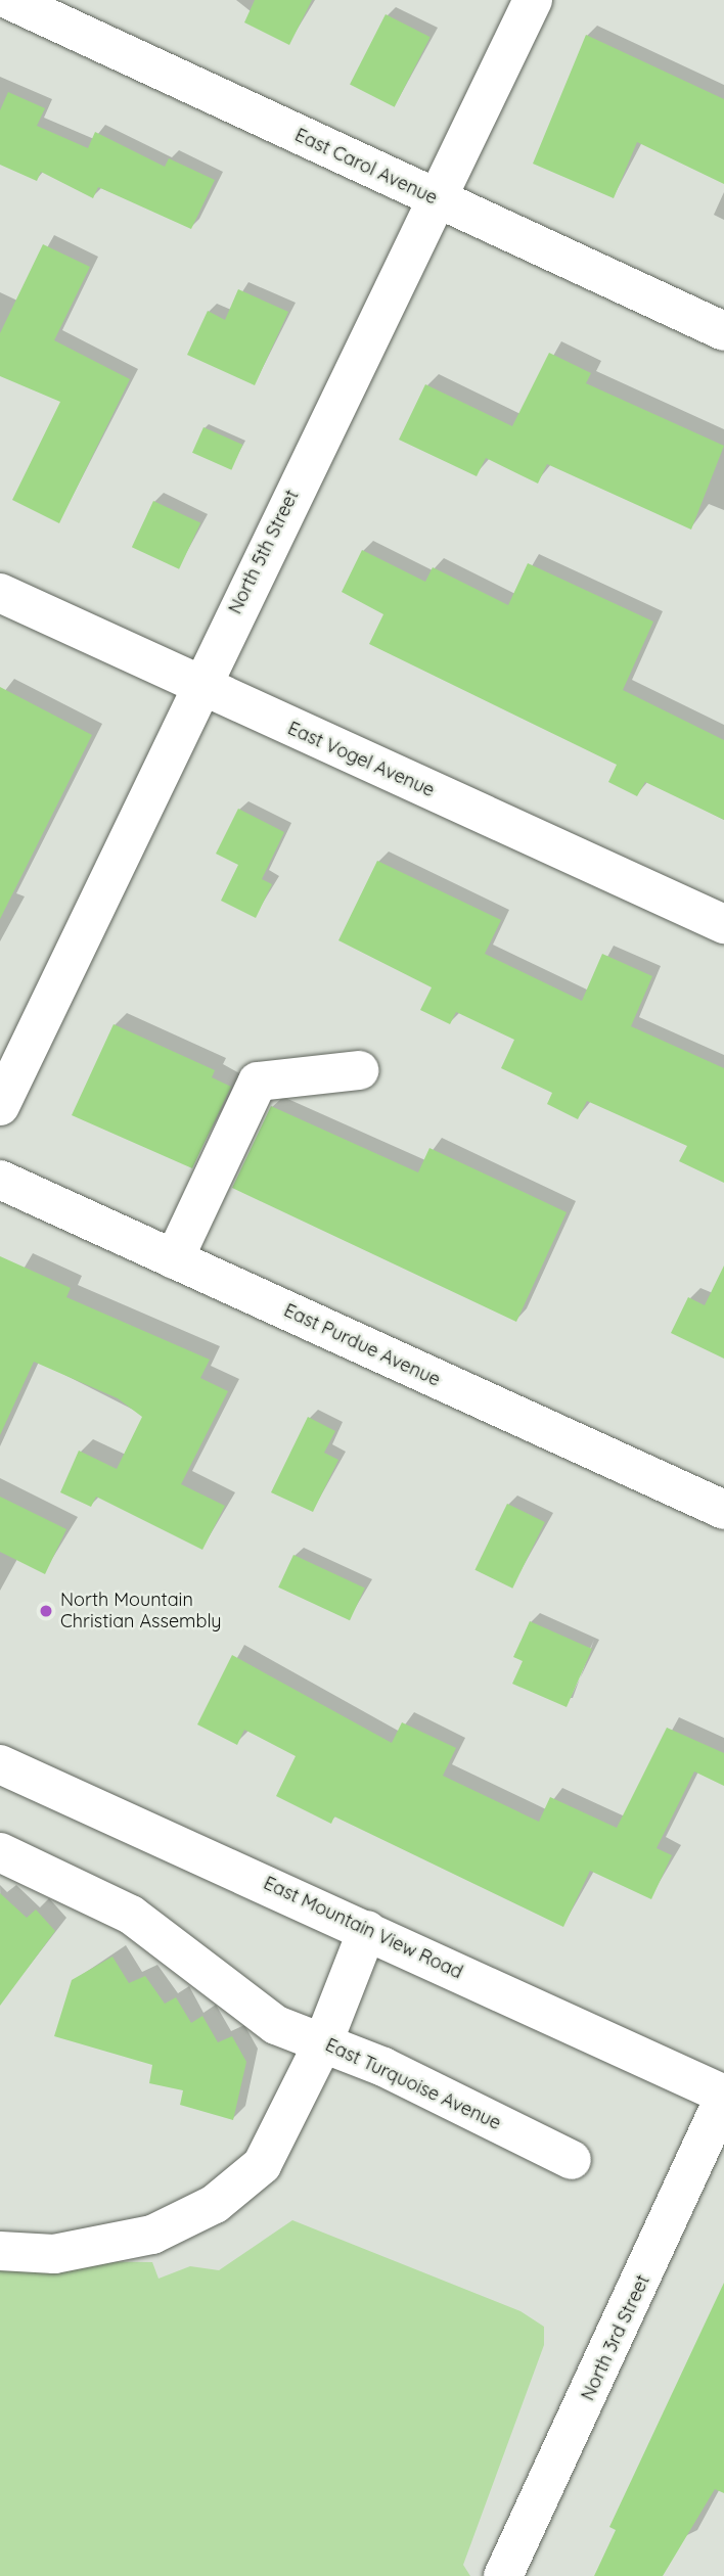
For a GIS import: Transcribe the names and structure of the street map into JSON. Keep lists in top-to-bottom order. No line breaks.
{"streets":{"street":["East Carol Avenue","North 5th Street","East Vogel Avenue","East Purdue Avenue","East Mountain View Road","East Turquoise Avenue","North 3rd Street"]},"crossings":[["East Carol Avenue","North 5th Street"],["North 5th Street","East Vogel Avenue"],["East Mountain View Road","North 3rd Street"]],"places":["North Mountain Christian Assembly"]}
